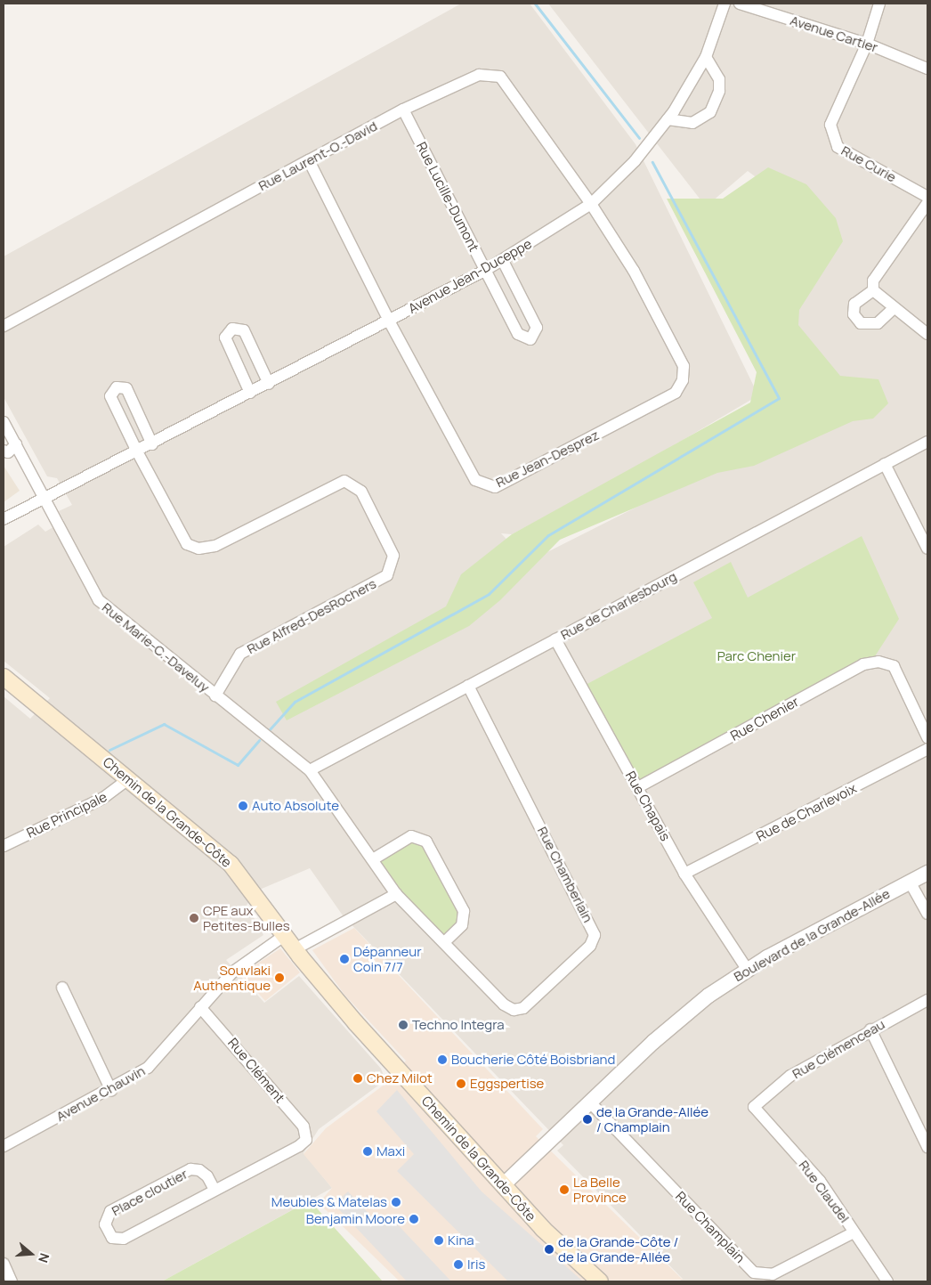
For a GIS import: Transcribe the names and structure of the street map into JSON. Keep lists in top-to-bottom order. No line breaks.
{"streets":{"main road":["Chemin de la Grande-Côte"],"street":["Avenue Cartier","Rue Laurent-O.-David","Rue Curie","Rue Lucille-Dumont","Avenue Jean-Duceppe","Rue Jean-Desprez","Rue de Charlesbourg","Rue Alfred-DesRochers","Rue Marie-C.-Daveluy","Rue Chenier","Rue Chapais","Rue de Charlevoix","Rue Principale","Rue Chamberlain","Boulevard de la Grande-Allée","Rue Clémenceau","Rue Clément","Avenue Chauvin","Rue Claudel","Place cloutier","Rue Champlain"]},"crossings":[["Avenue Cartier","Rue Curie"],["Rue Laurent-O.-David","Rue Lucille-Dumont"],["Rue Laurent-O.-David","Avenue Jean-Duceppe"],["Rue Laurent-O.-David","Rue Jean-Desprez"],["Rue Lucille-Dumont","Avenue Jean-Duceppe"],["Avenue Jean-Duceppe","Rue Jean-Desprez"],["Avenue Jean-Duceppe","Rue Alfred-DesRochers"],["Avenue Jean-Duceppe","Rue Marie-C.-Daveluy"],["Rue de Charlesbourg","Rue Marie-C.-Daveluy"],["Rue de Charlesbourg","Rue Chapais"],["Rue de Charlesbourg","Rue Chamberlain"],["Rue Alfred-DesRochers","Rue Marie-C.-Daveluy"],["Rue Marie-C.-Daveluy","Rue Chamberlain"],["Rue Chenier","Rue Chapais"],["Rue Chapais","Rue de Charlevoix"],["Rue Chapais","Boulevard de la Grande-Allée"],["Chemin de la Grande-Côte","Rue Principale"],["Chemin de la Grande-Côte","Boulevard de la Grande-Allée"],["Chemin de la Grande-Côte","Avenue Chauvin"],["Boulevard de la Grande-Allée","Rue Champlain"],["Rue Clémenceau","Rue Claudel"],["Rue Clément","Avenue Chauvin"],["Rue Clément","Place cloutier"],["Rue Claudel","Rue Champlain"]],"parks":["Parc Chenier"],"places":["Auto Absolute","CPE aux Petites-Bulles","Dépanneur Coin 7/7","Souvlaki Authentique","Techno Integra","Boucherie Côté Boisbriand","Chez Milot","Eggspertise","de la Grande-Allée / Champlain","Maxi","La Belle Province","Meubles & Matelas","Benjamin Moore","Kina","de la Grande-Côte / de la Grande-Allée","Iris"],"north":"right"}
